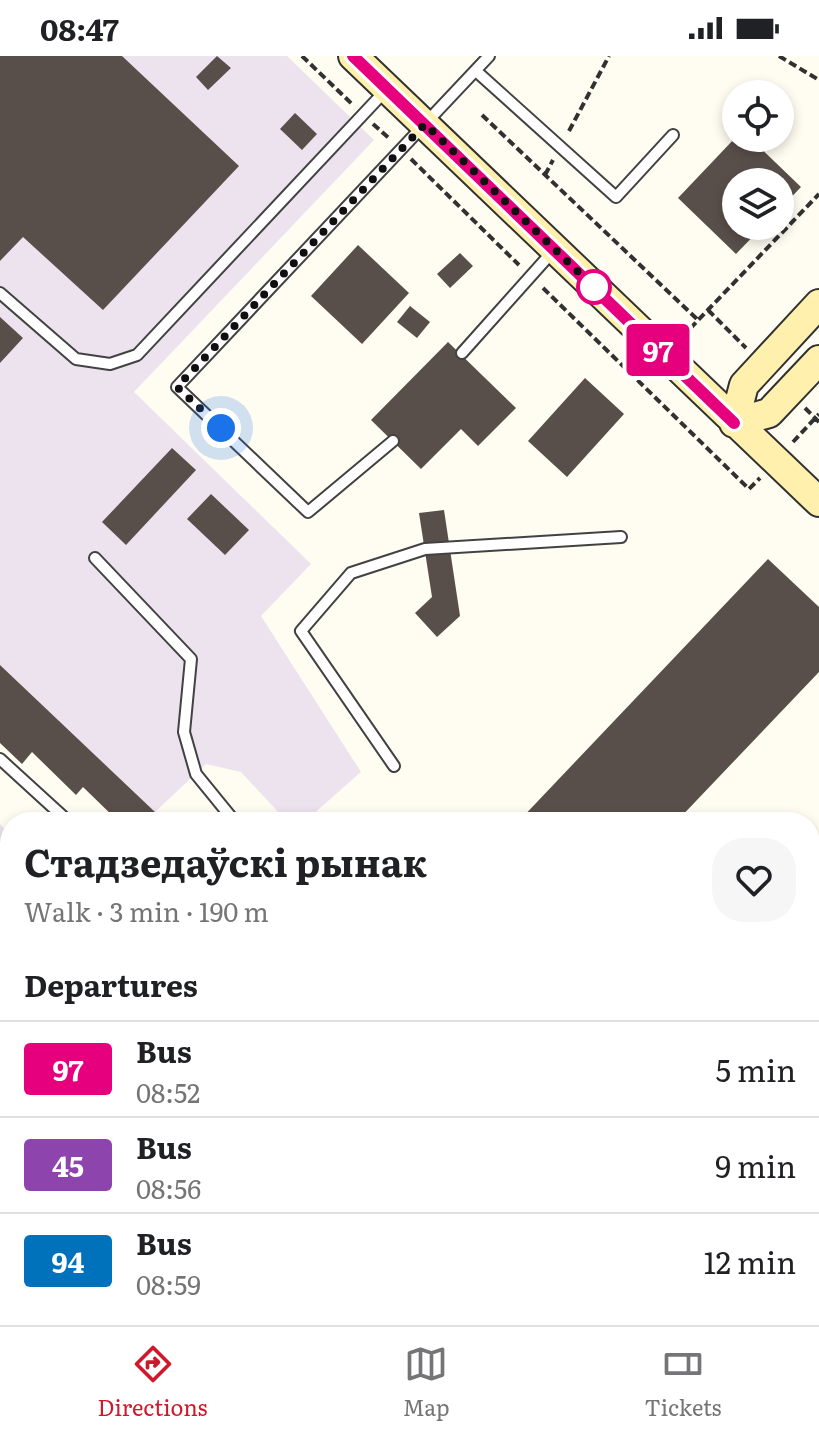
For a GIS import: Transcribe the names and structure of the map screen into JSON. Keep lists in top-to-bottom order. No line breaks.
{"lines":["bus line 97"],"page":{"status":"08:47","on_map":"97","heading":[["Стадзедаўскі рынак","Walk · 3 min · 190 m"],"Departures"],"list":[{"mark":"97","name":"Bus","note":"08:52","value":"5 min"},{"mark":"45","name":"Bus","note":"08:56","value":"9 min"},{"mark":"94","name":"Bus","note":"08:59","value":"12 min"}],"tabs":["Directions","Map","Tickets"]}}
